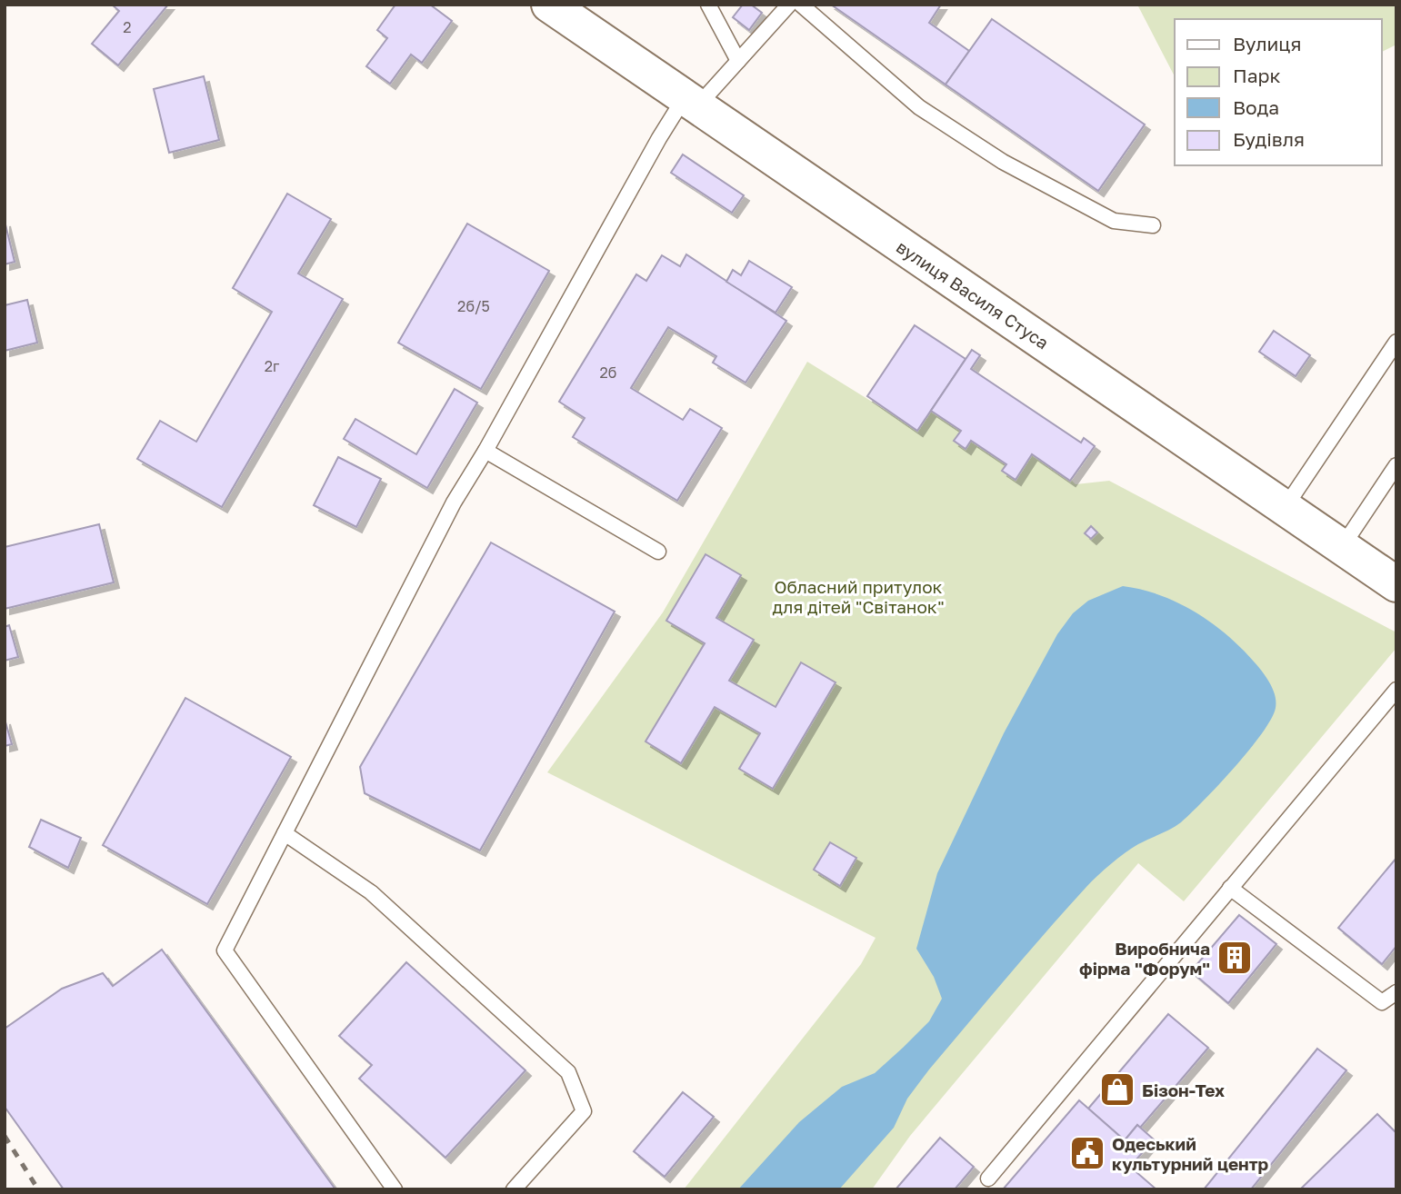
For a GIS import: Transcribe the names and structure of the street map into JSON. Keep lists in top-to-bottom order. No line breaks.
{"streets":{"main road":["вулиця Василя Стуса"]},"parks":["Обласний притулок для дітей \"Світанок\""],"places":{"building":["Виробнича фірма \"Форум\""],"shop":["Бізон-Тех"],"public building":["Одеський культурний центр"]},"house_numbers":["2","2б/5","2г","2б"],"legend":["Вулиця","Парк","Вода","Будівля"]}
